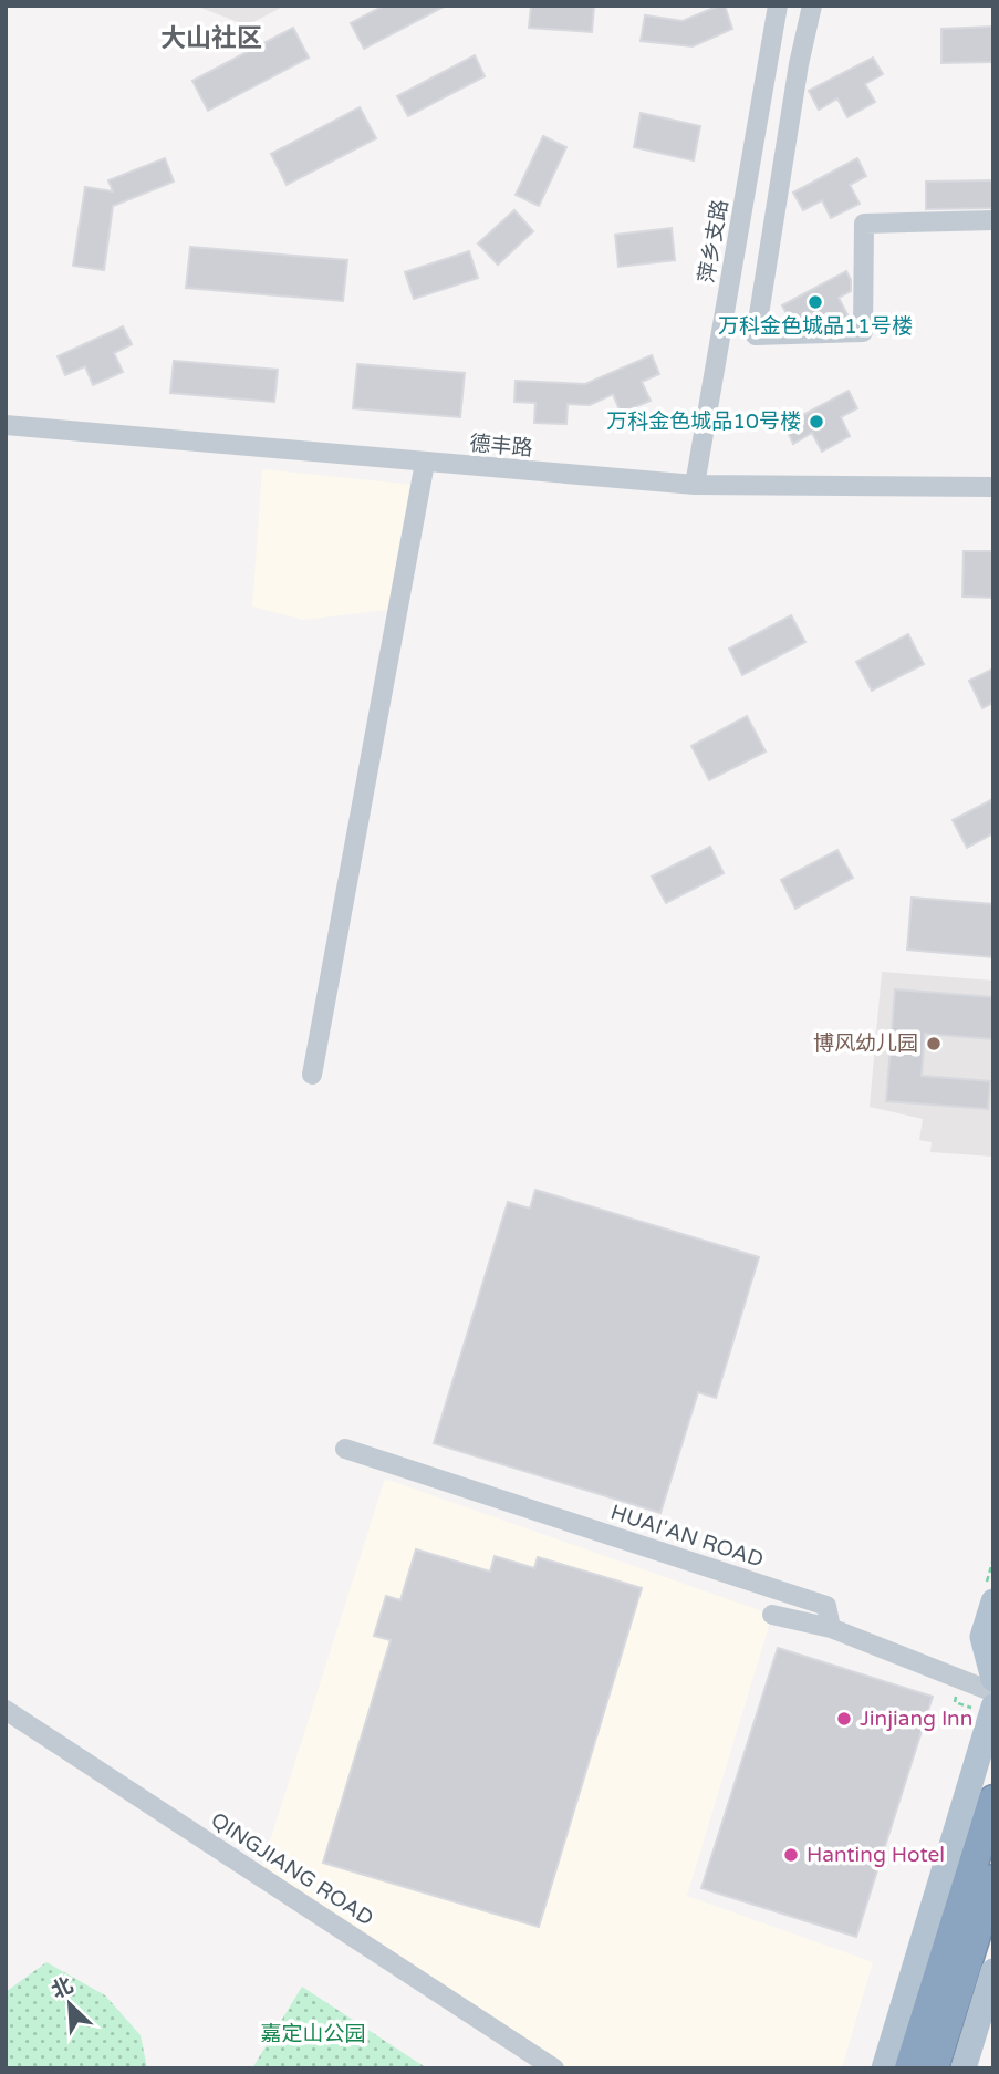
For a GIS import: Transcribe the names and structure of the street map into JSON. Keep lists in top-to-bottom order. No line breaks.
{"streets":{"street":["萍乡支路","德丰路","HUAI'AN ROAD","QINGJIANG ROAD"]},"crossings":[["萍乡支路","德丰路"]],"districts":["大山社区"],"parks":["嘉定山公园"],"places":["万科金色城品11号楼","万科金色城品10号楼","博风幼儿园","Jinjiang Inn","Hanting Hotel"],"north":"top left"}
